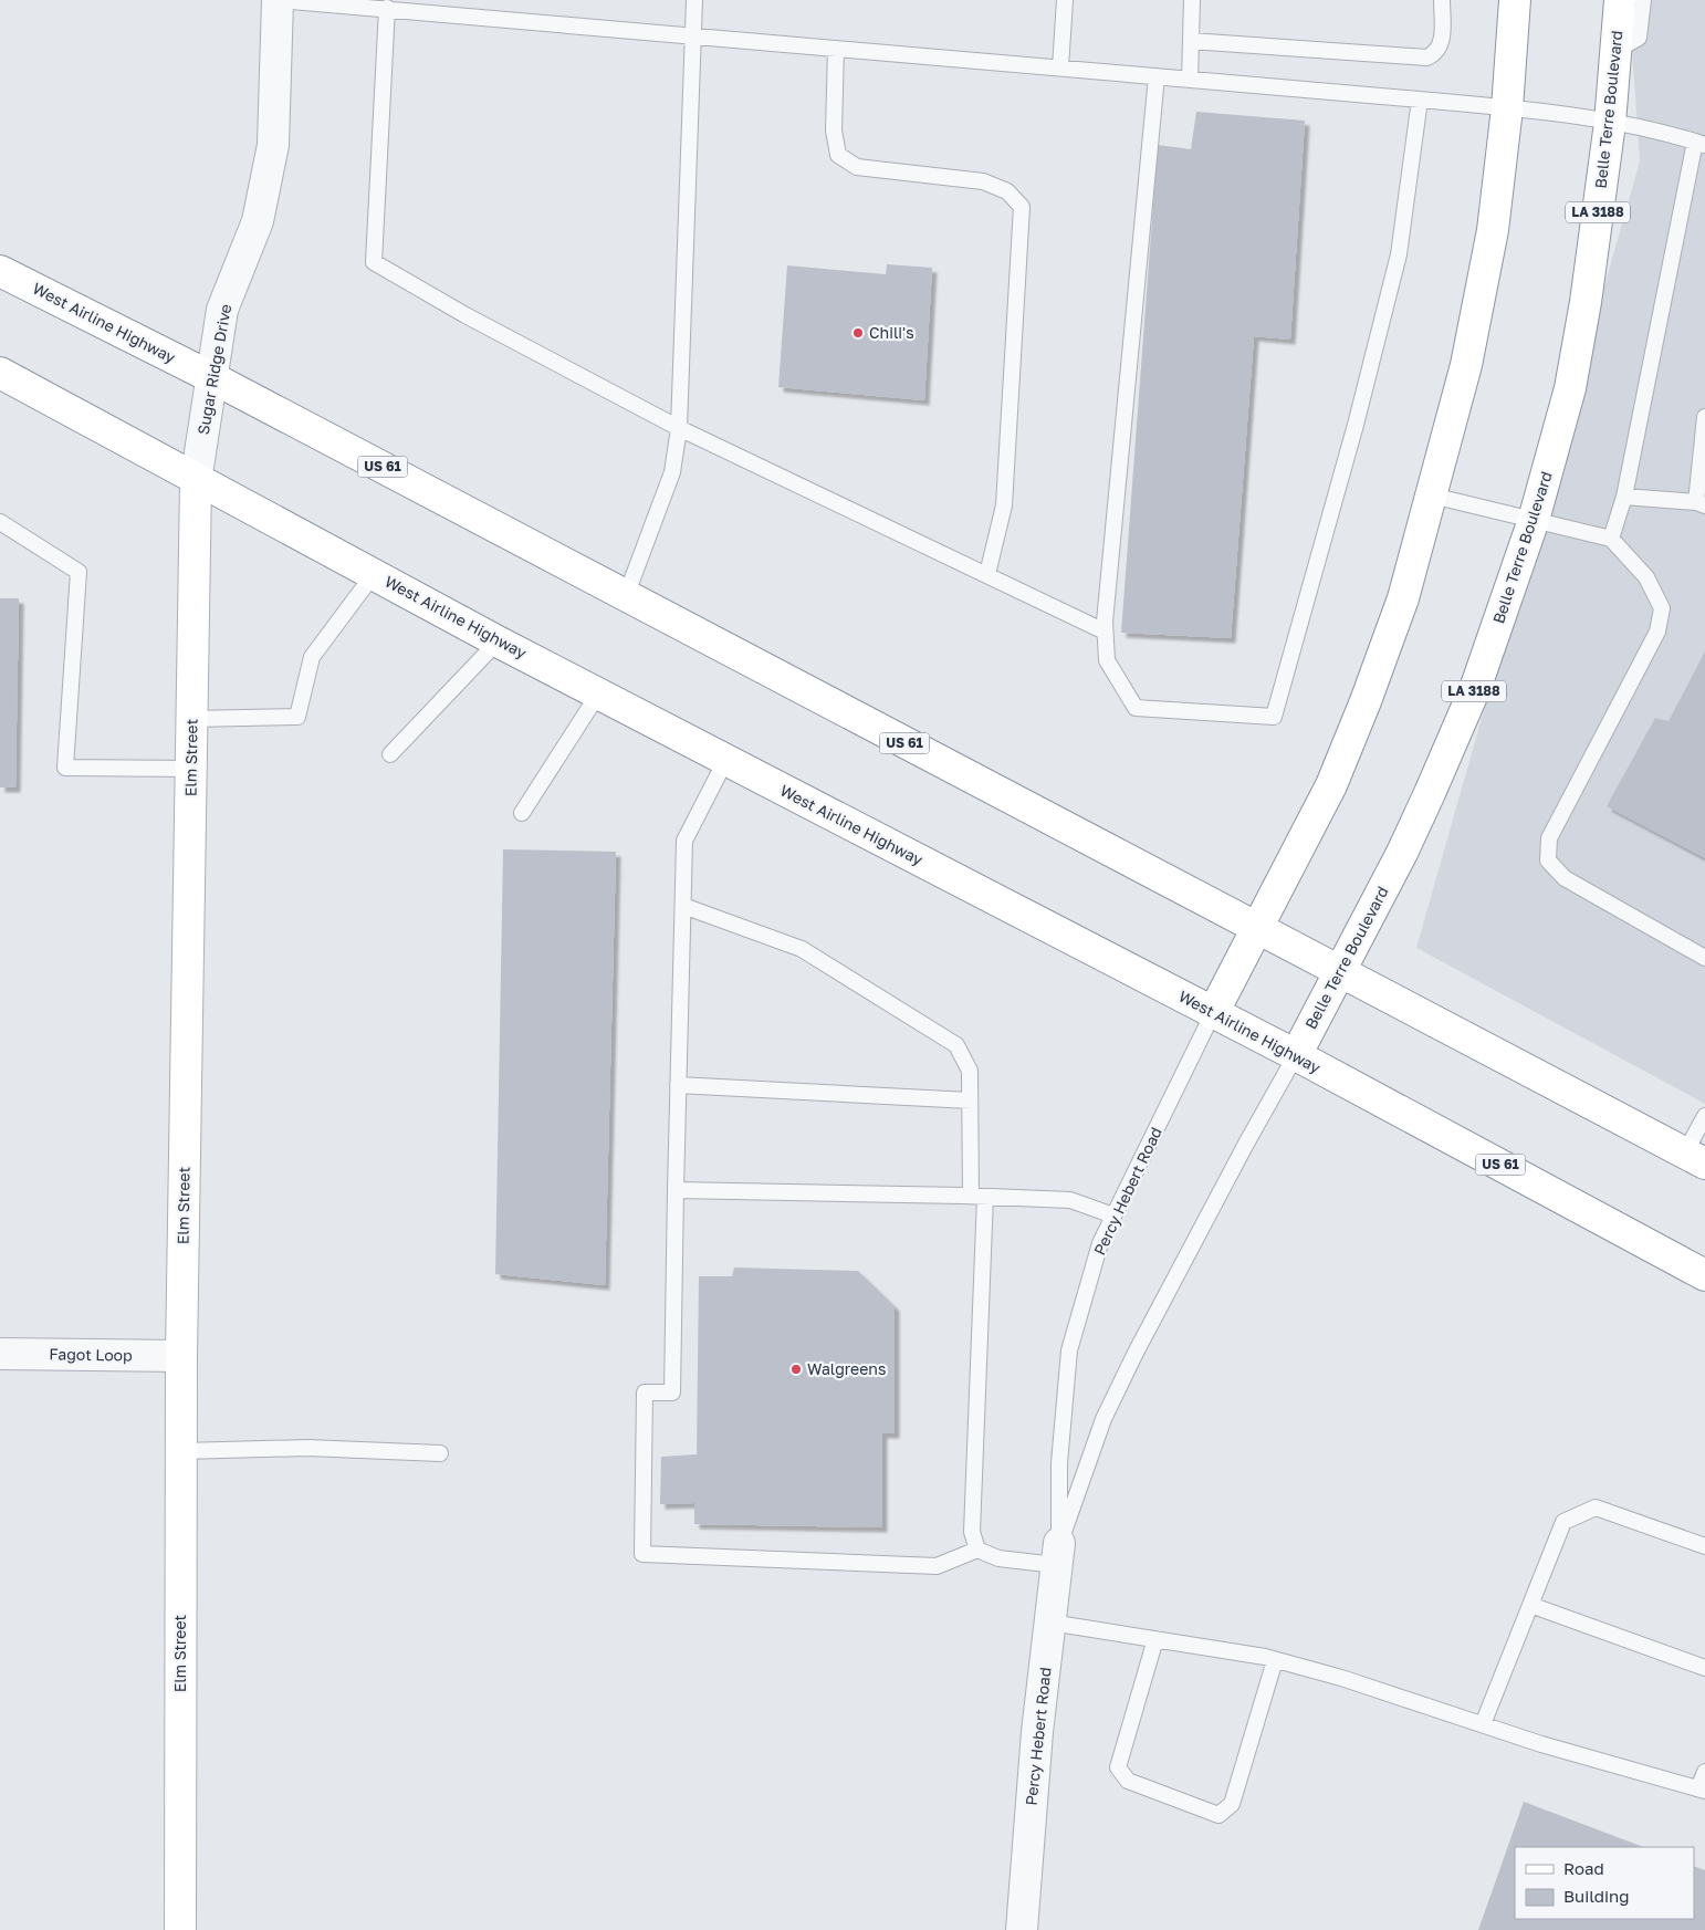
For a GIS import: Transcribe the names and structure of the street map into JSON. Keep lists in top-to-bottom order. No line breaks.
{"streets":{"main road":["Belle Terre Boulevard","LA 3188","West Airline Highway","US 61","Elm Street"],"street":["Sugar Ridge Drive","Percy Hebert Road","Fagot Loop"]},"crossings":[["Belle Terre Boulevard","West Airline Highway"],["Belle Terre Boulevard","Percy Hebert Road"],["West Airline Highway","Sugar Ridge Drive"],["West Airline Highway","Elm Street"],["West Airline Highway","Percy Hebert Road"],["Sugar Ridge Drive","Elm Street"],["Elm Street","Fagot Loop"]],"places":["Chili's","Walgreens"],"legend":["Road","Building"]}
